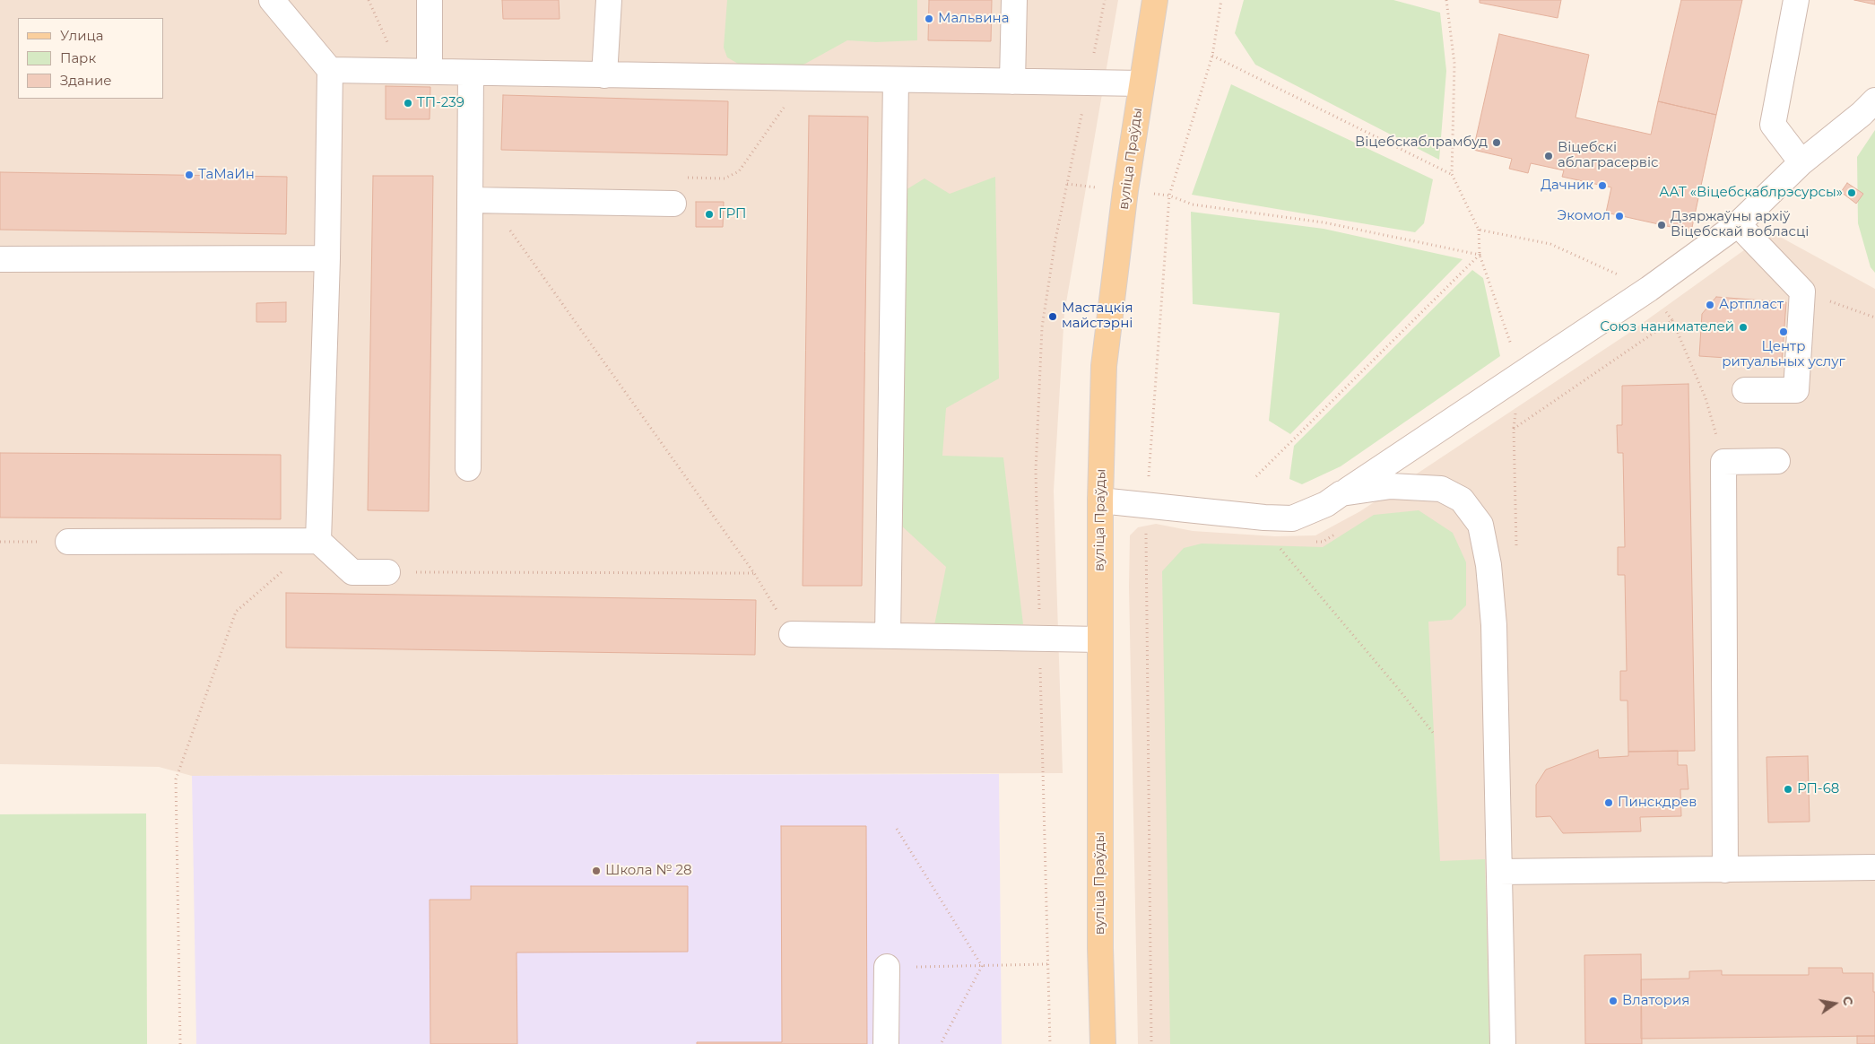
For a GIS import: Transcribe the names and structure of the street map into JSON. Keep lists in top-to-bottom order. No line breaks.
{"streets":{"main road":["вуліца Праўды"]},"places":["Мальвина","ТП-239","Віцебскаблрамбуд","Віцебскі аблаграсервіс","ТаМаИн","Дачник","ААТ «Віцебскаблрэсурсы»","ГРП","Экомол","Дзяржаўны архіў Віцебскай вобласці","Артпласт","Мастацкія майстэрні","Союз нанимателей","Центр ритуальных услуг","РП-68","Пинскдрев","Школа № 28","Влатория"],"legend":["Улица","Парк","Здание"],"north":"right"}
